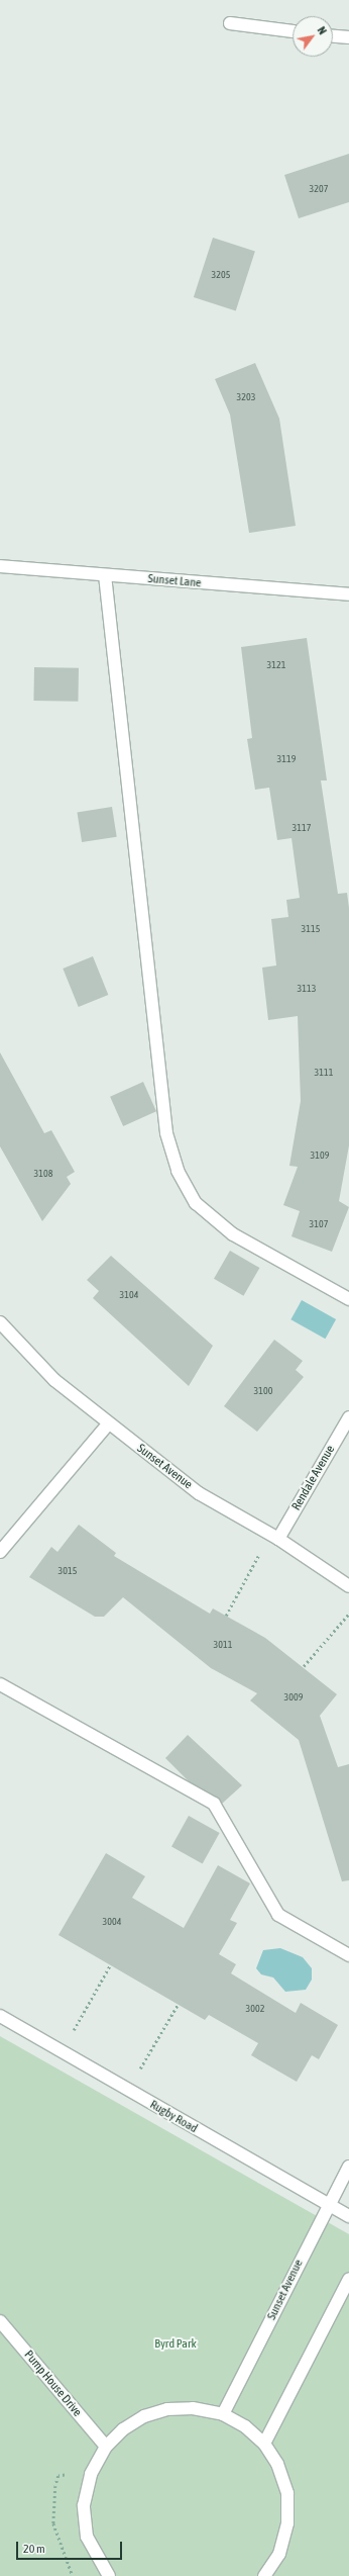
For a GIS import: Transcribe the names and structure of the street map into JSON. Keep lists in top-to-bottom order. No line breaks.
{"streets":{"street":["Sunset Lane","Sunset Avenue","Rendale Avenue","Rugby Road","Pump House Drive"]},"crossings":[["Sunset Avenue","Rendale Avenue"],["Sunset Avenue","Rugby Road"]],"parks":["Byrd Park"],"house_numbers":["3207","3205","3203","3121","3119","3117","3115","3113","3111","3109","3108","3107","3104","3100","3015","3011","3009","3004","3002"],"scale_bar":"20 m","north":"top right"}
